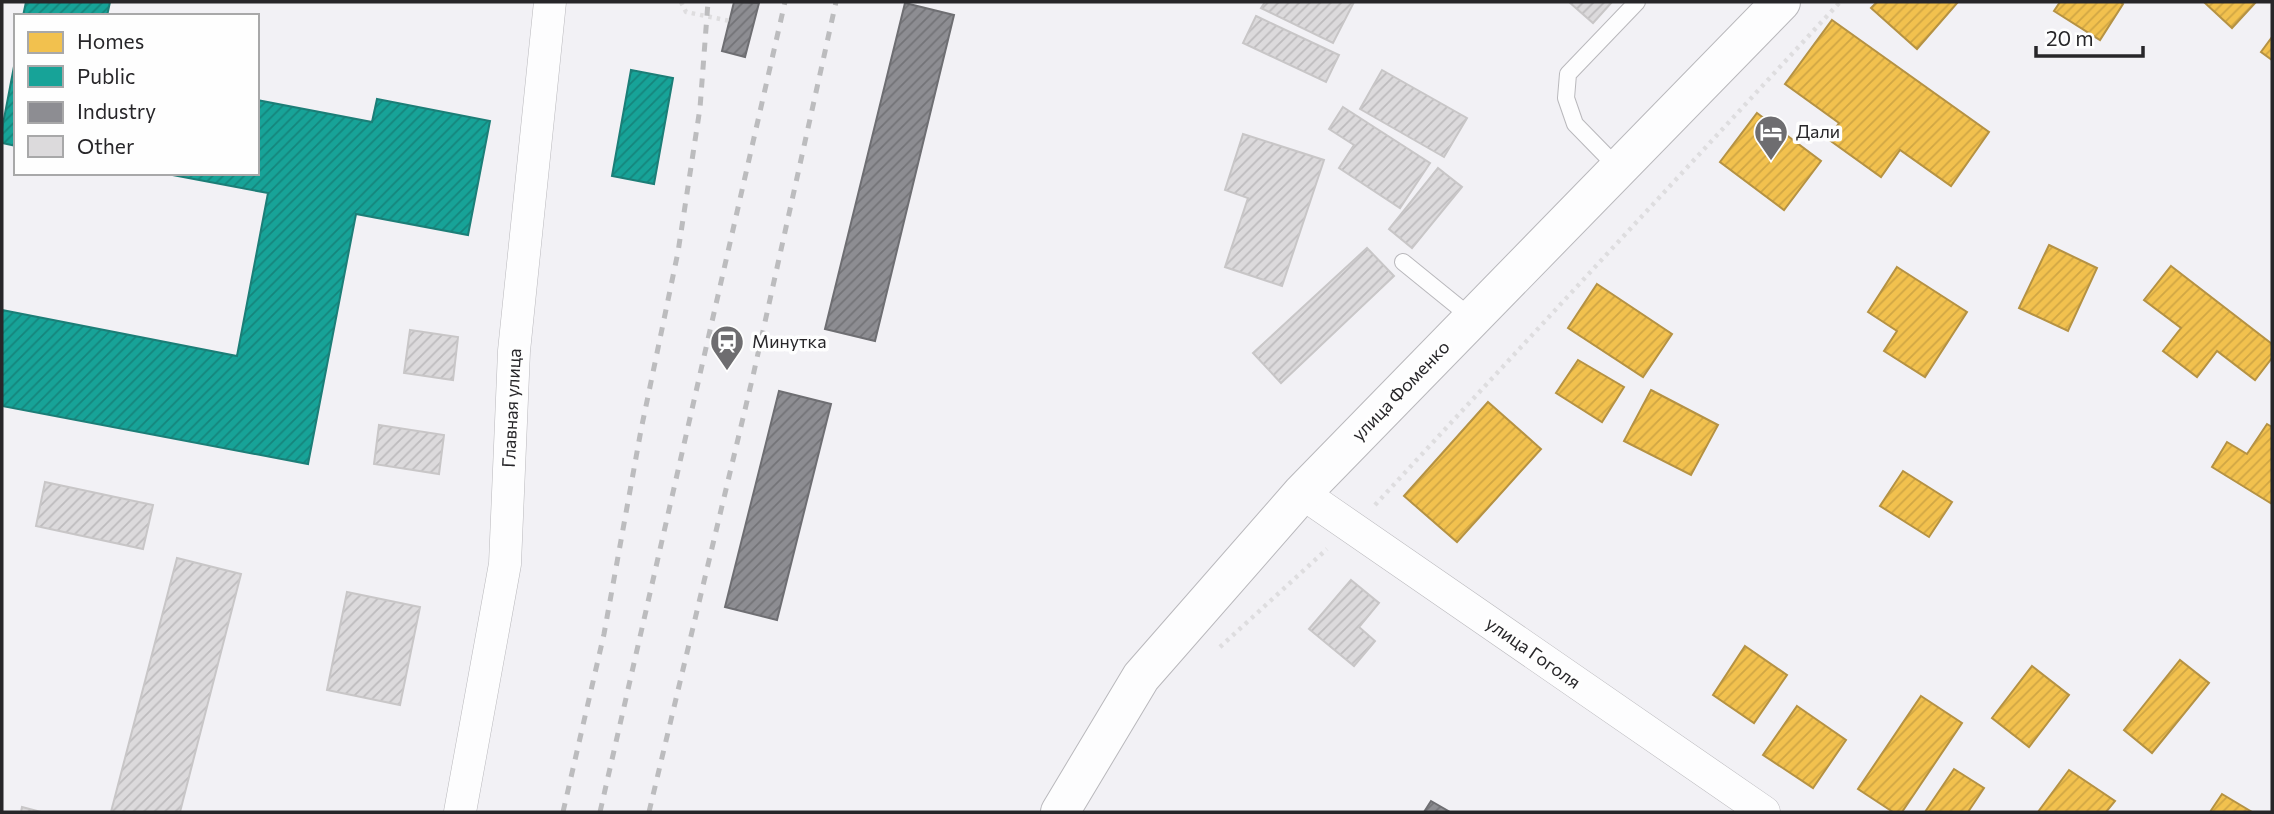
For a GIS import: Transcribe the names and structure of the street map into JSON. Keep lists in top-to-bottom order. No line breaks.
{"streets":{"street":["улица Фоменко","Главная улица","улица Гоголя"]},"crossings":[["улица Фоменко","улица Гоголя"]],"places":{"hotel":["Дали"],"station":["Минутка"]},"legend":["Homes","Public","Industry","Other"],"scale_bar":"20 m"}
